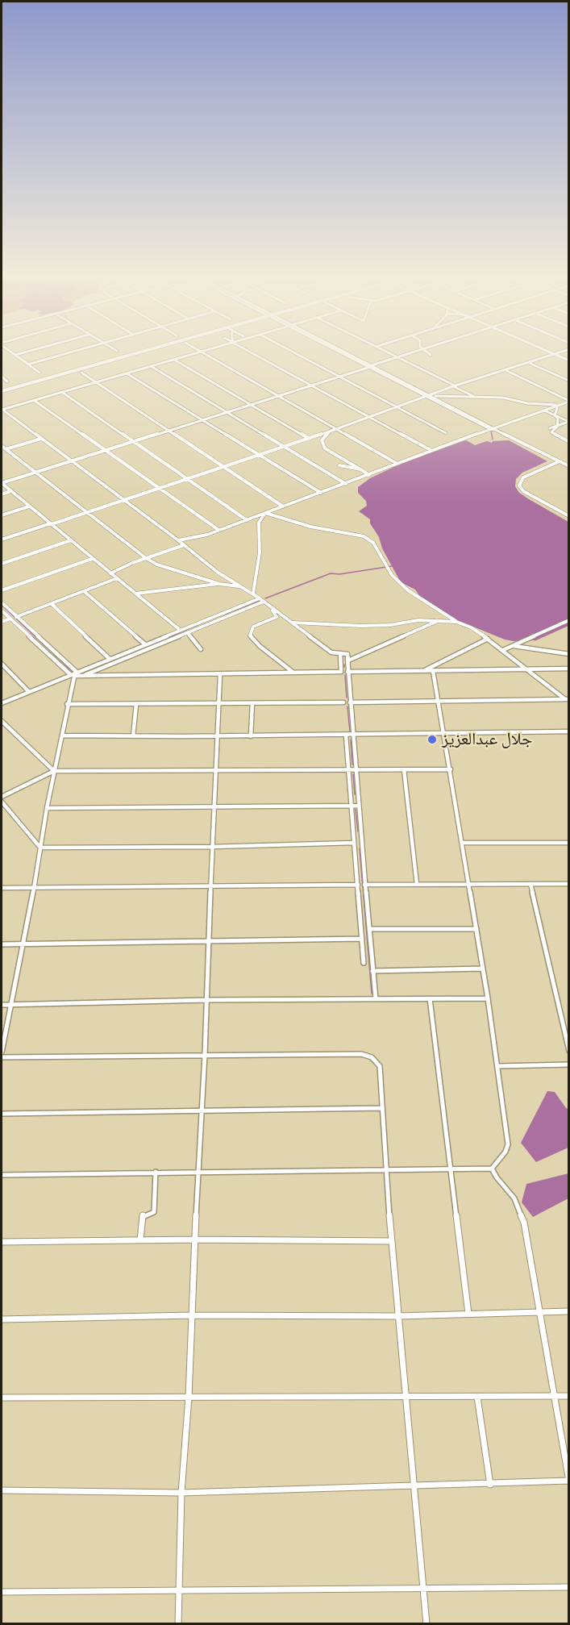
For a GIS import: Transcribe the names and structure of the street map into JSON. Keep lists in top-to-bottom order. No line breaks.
{"places":["جلال عبدالعزيز"]}
